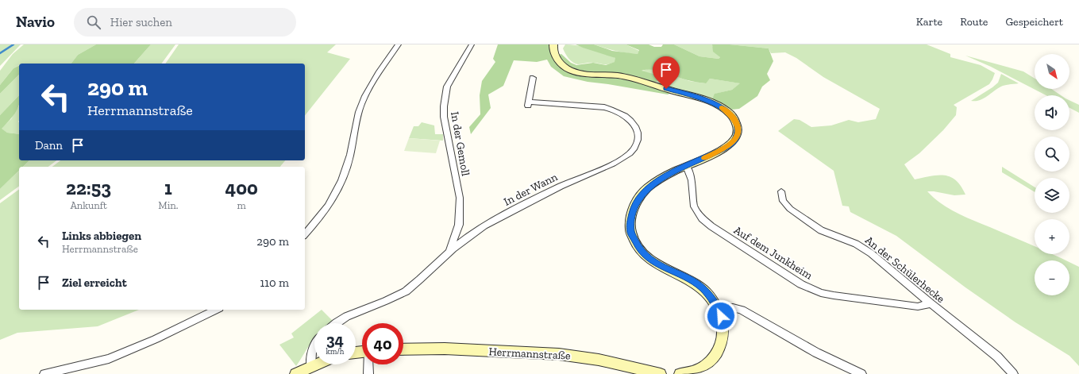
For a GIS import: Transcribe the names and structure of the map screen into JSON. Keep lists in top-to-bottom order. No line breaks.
{"streets":{"street":["In der Gemoll","In der Wann","Auf dem Junkheim","An der Schülerhecke","Herrmannstraße"]},"crossings":[["In der Gemoll","In der Wann"],["Auf dem Junkheim","An der Schülerhecke"]],"north":"bottom right","page":{"header":"Navio","search":"Hier suchen","nav":["Karte","Route","Gespeichert"],"map_buttons":["+","−"],"turn":["290 m","Herrmannstraße"],"then":"Dann","eta":["22:53","Ankunft","1","Min.","400","m"],"list":[{"name":"Links abbiegen","note":"Herrmannstraße","value":"290 m"},{"name":"Ziel erreicht","value":"110 m"}],"speed":"34 km/h","limit":"40"}}
